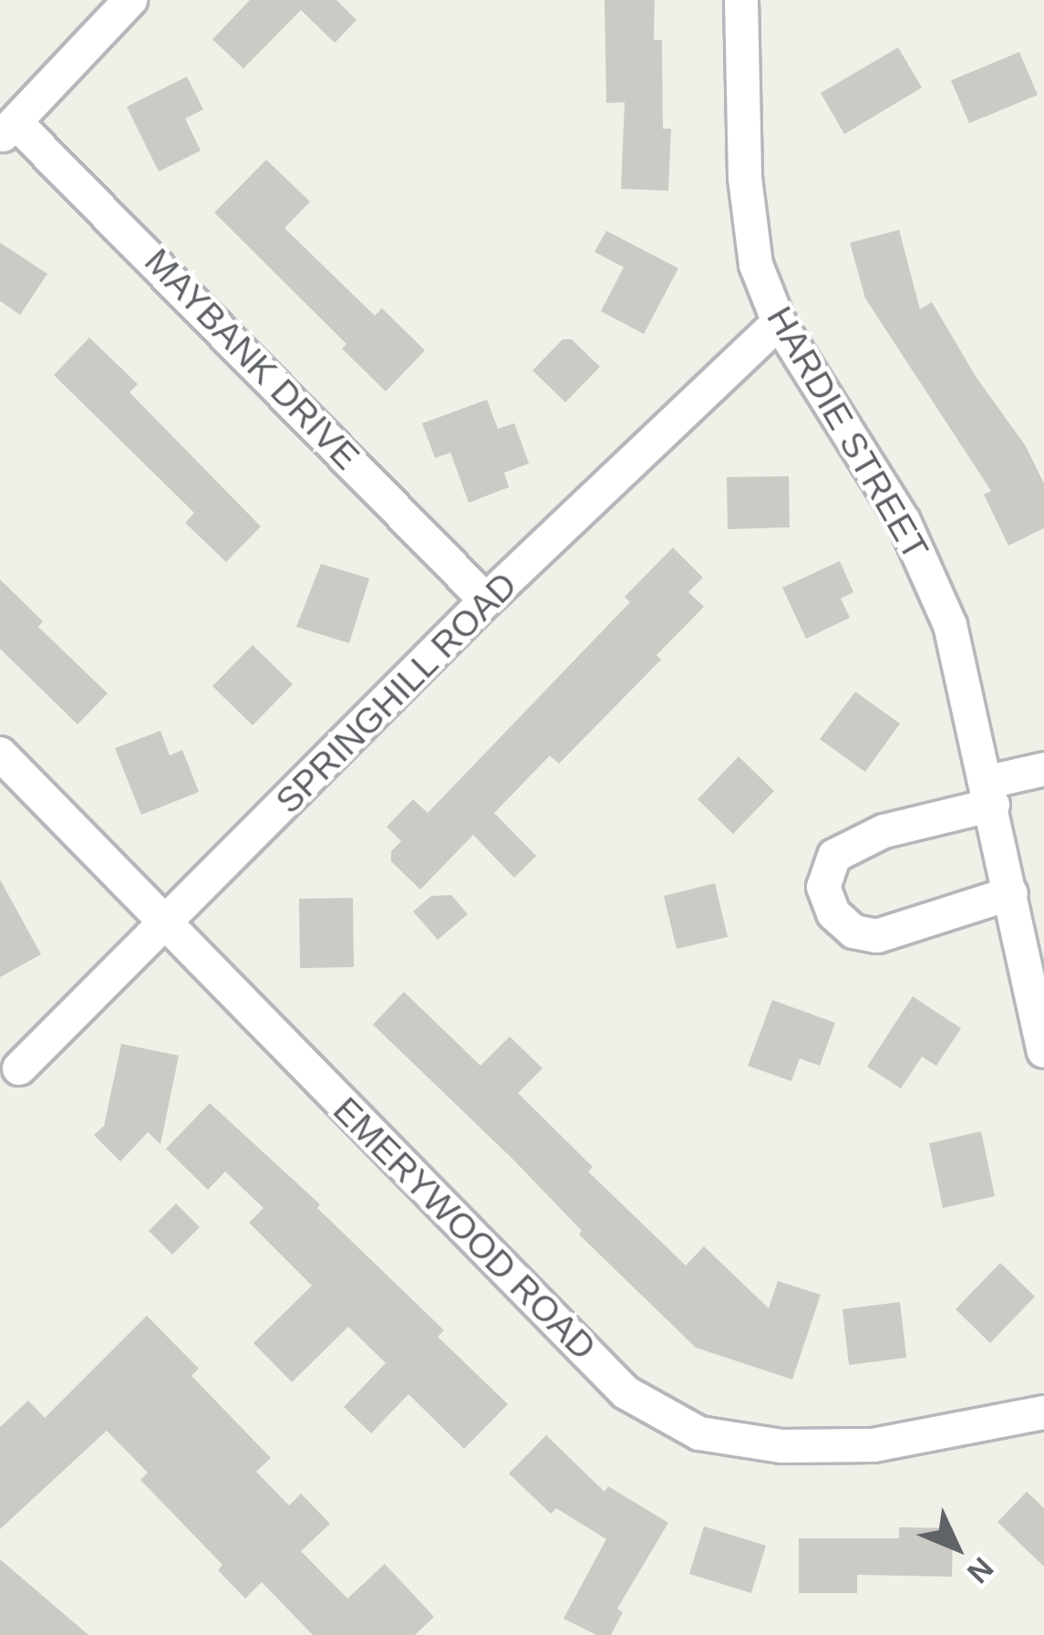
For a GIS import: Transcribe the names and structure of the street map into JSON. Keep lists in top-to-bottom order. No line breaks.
{"streets":{"street":["MAYBANK DRIVE","HARDIE STREET","SPRINGHILL ROAD","EMERYWOOD ROAD"]},"crossings":[["MAYBANK DRIVE","SPRINGHILL ROAD"],["HARDIE STREET","SPRINGHILL ROAD"],["SPRINGHILL ROAD","EMERYWOOD ROAD"]],"north":"bottom right"}
